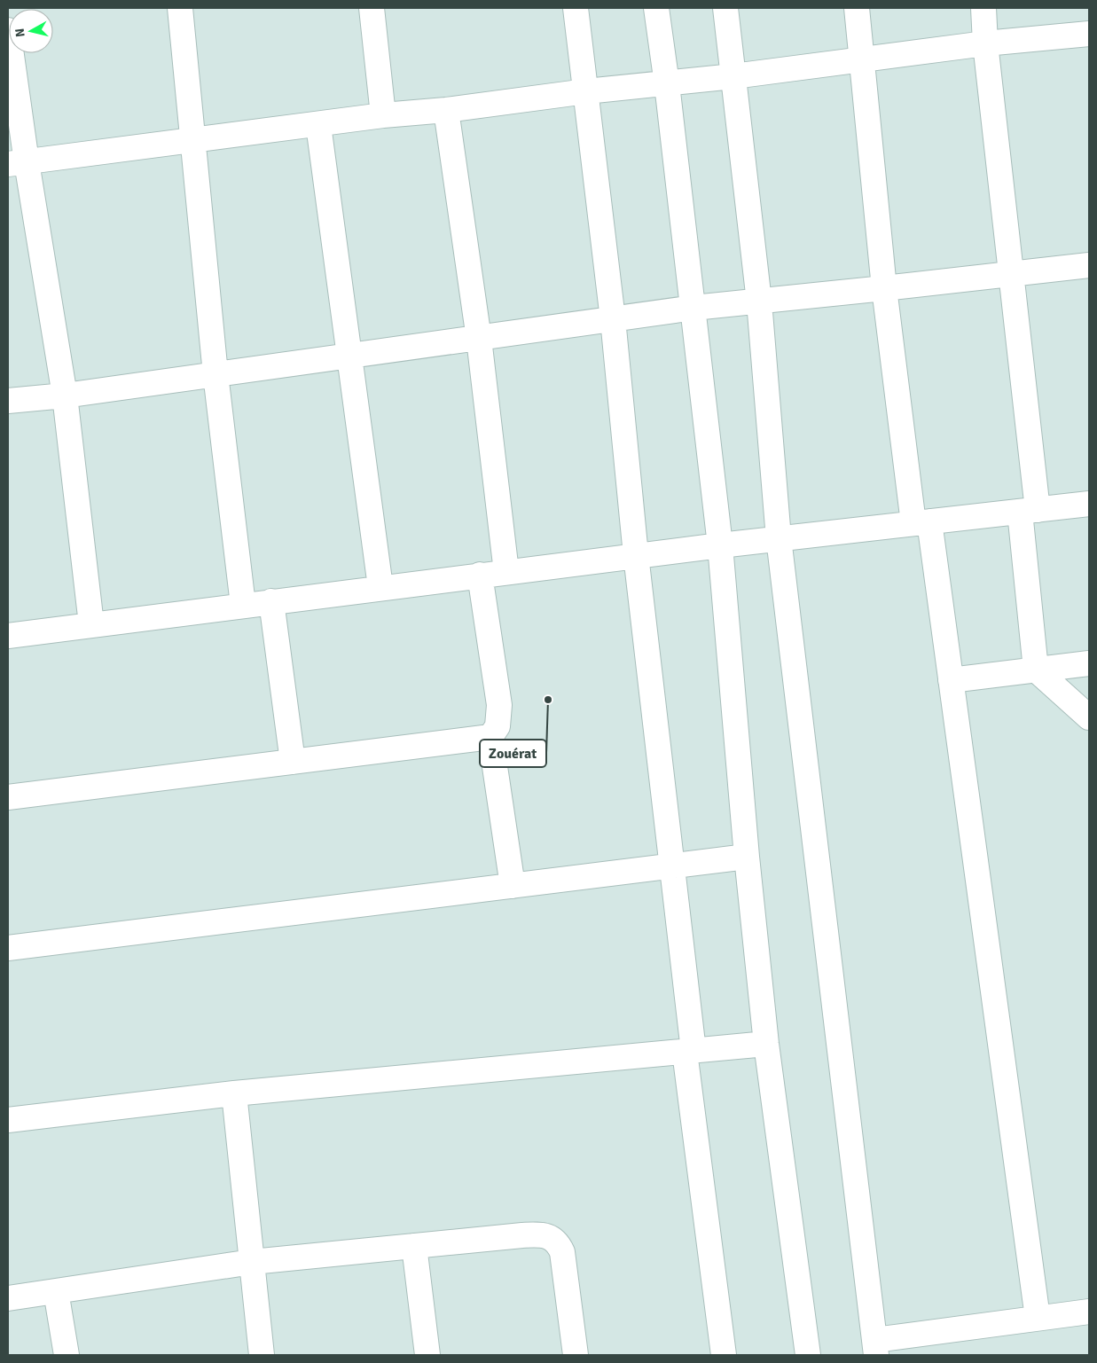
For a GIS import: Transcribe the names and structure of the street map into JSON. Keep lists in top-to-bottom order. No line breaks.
{"places":["Zouérat"],"north":"left"}
